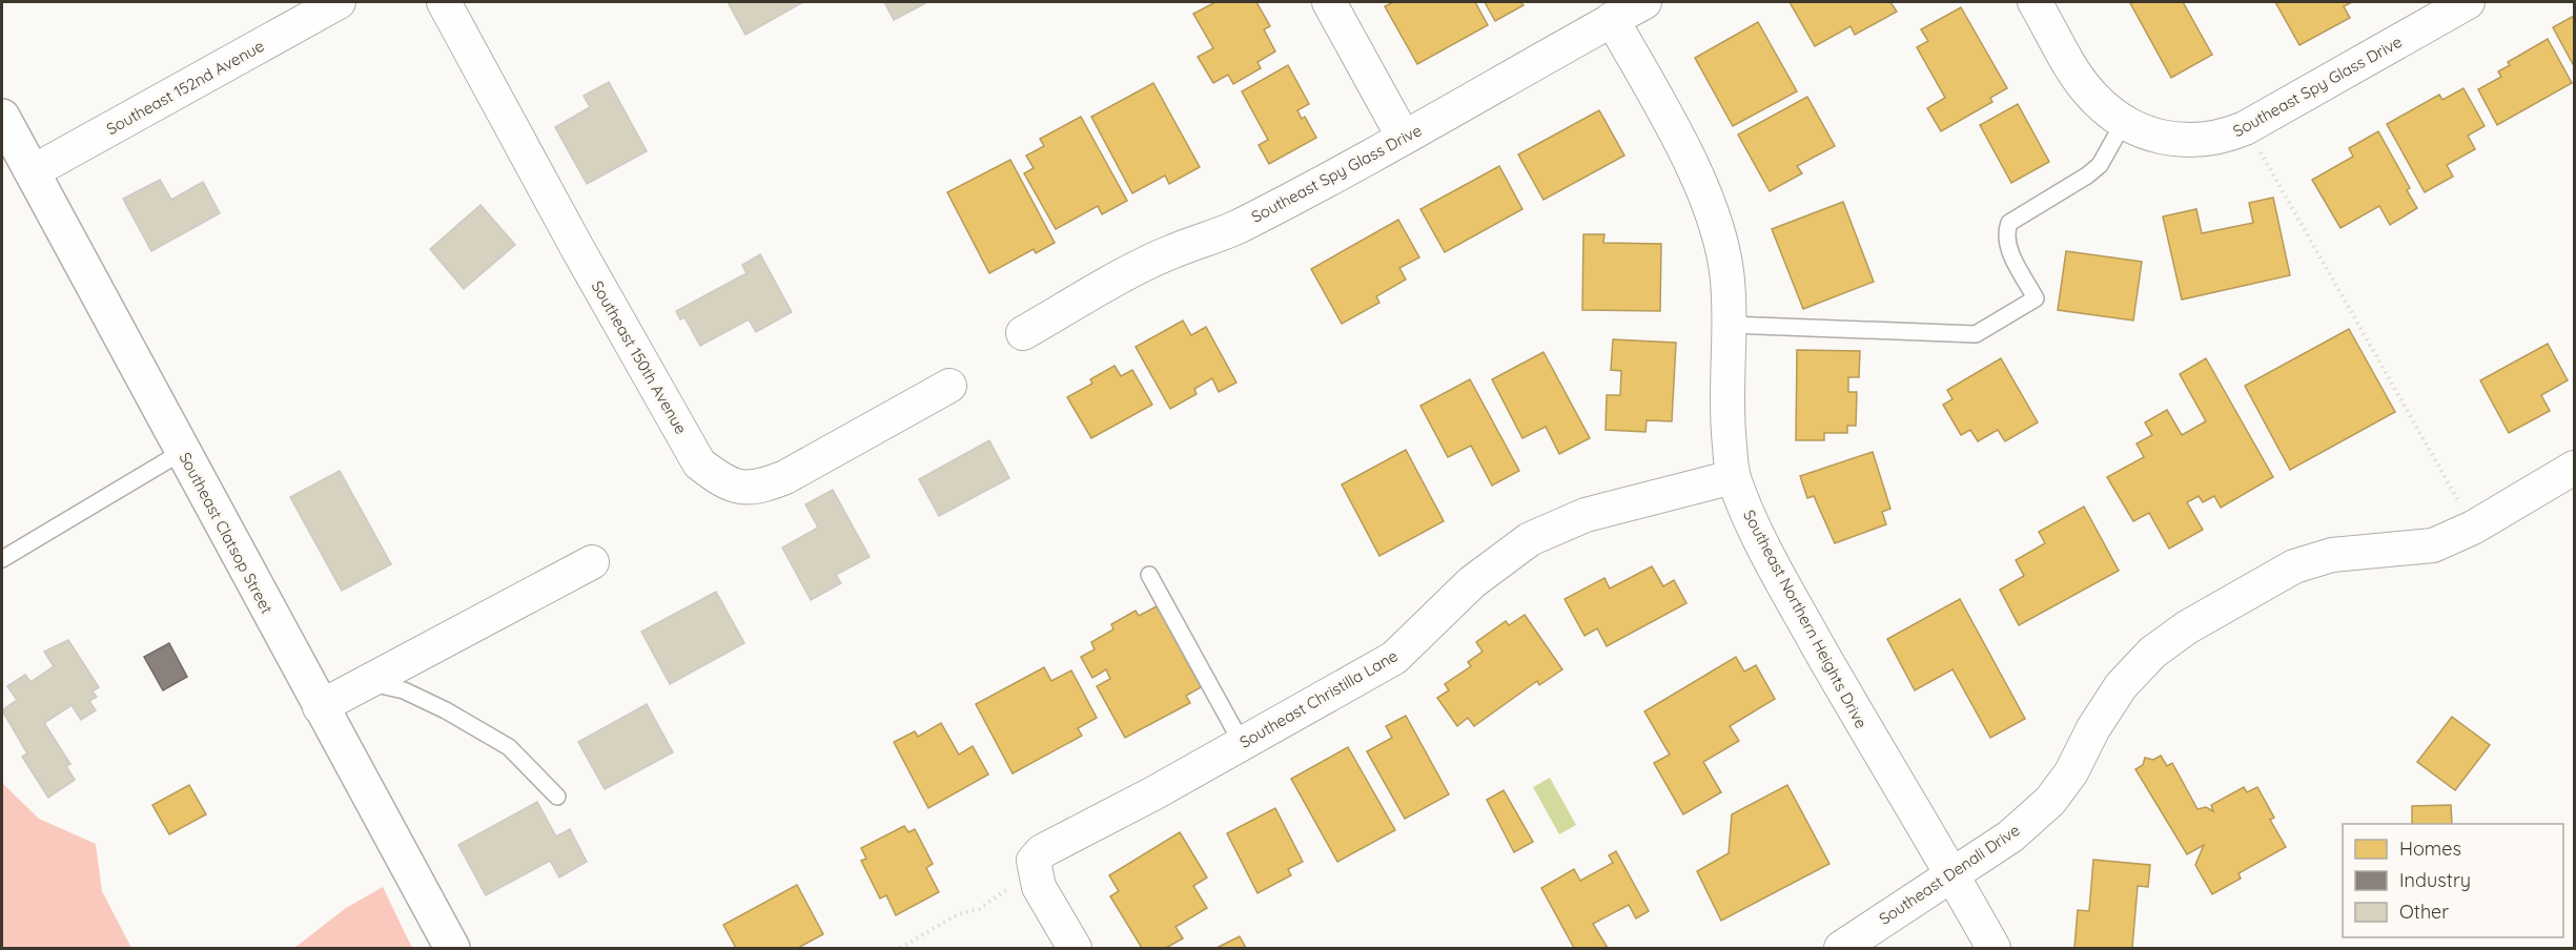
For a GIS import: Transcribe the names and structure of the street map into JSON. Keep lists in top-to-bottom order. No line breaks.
{"streets":{"street":["Southeast Spy Glass Drive","Southeast 152nd Avenue","Southeast 150th Avenue","Southeast Clatsop Street","Southeast Northern Heights Drive","Southeast Christilla Lane","Southeast Denali Drive"]},"crossings":[["Southeast Spy Glass Drive","Southeast Northern Heights Drive"],["Southeast 152nd Avenue","Southeast Clatsop Street"],["Southeast Northern Heights Drive","Southeast Christilla Lane"],["Southeast Northern Heights Drive","Southeast Denali Drive"]],"legend":["Homes","Industry","Other"]}
